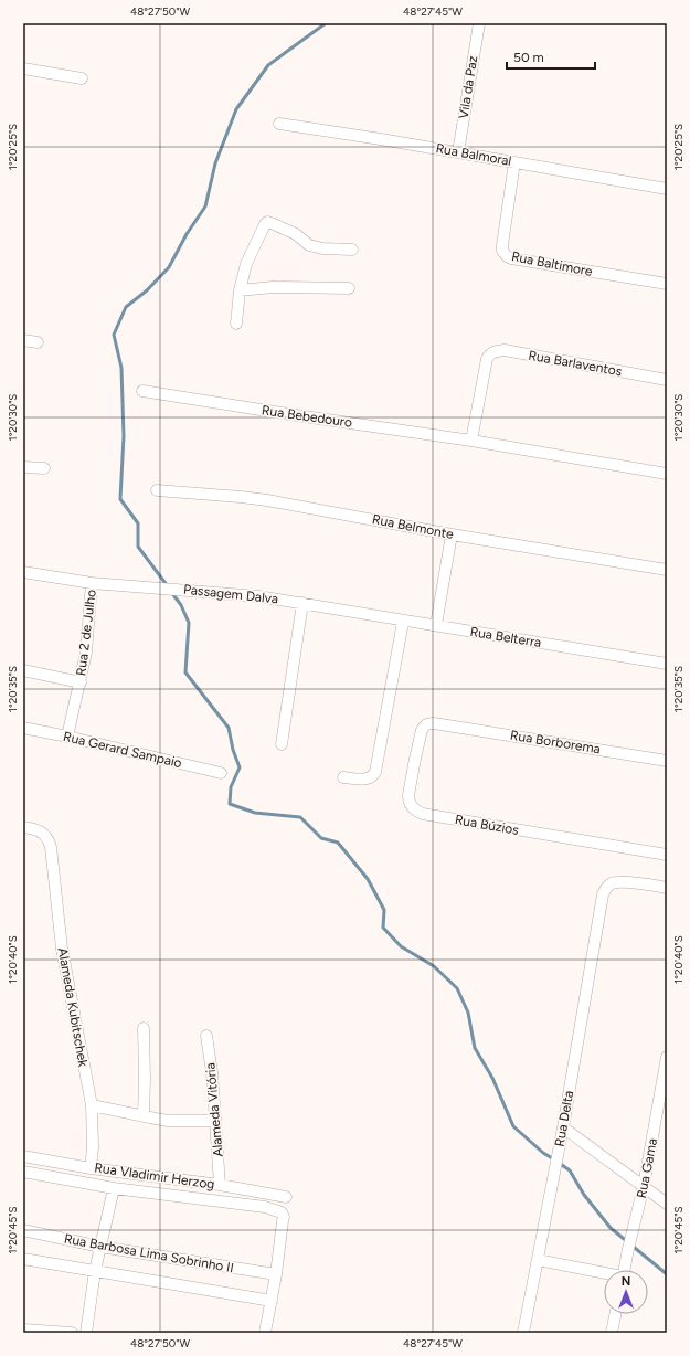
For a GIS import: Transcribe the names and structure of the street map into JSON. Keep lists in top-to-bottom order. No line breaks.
{"streets":{"street":["Vila da Paz","Rua Balmoral","Rua Baltimore","Rua Barlaventos","Rua Bebedouro","Rua Belmonte","Passagem Dalva","Rua 2 de Julho","Rua Belterra","Rua Borborema","Rua Gerard Sampaio","Rua Búzios","Alameda Kubitschek","Alameda Vitória","Rua Delta","Rua Gama","Rua Vladimir Herzog","Rua Barbosa Lima Sobrinho II"]},"crossings":[["Vila da Paz","Rua Balmoral"],["Rua Balmoral","Rua Baltimore"],["Rua Barlaventos","Rua Bebedouro"],["Passagem Dalva","Rua 2 de Julho"],["Passagem Dalva","Rua Belterra"],["Rua 2 de Julho","Rua Gerard Sampaio"],["Rua Borborema","Rua Búzios"],["Alameda Kubitschek","Rua Vladimir Herzog"],["Alameda Vitória","Rua Vladimir Herzog"]],"scale_bar":"50 m","north":"top","coordinates":["48°27'50\"W","48°27'45\"W","1°20'25\"S","1°20'30\"S","1°20'35\"S","1°20'40\"S","1°20'45\"S"]}
